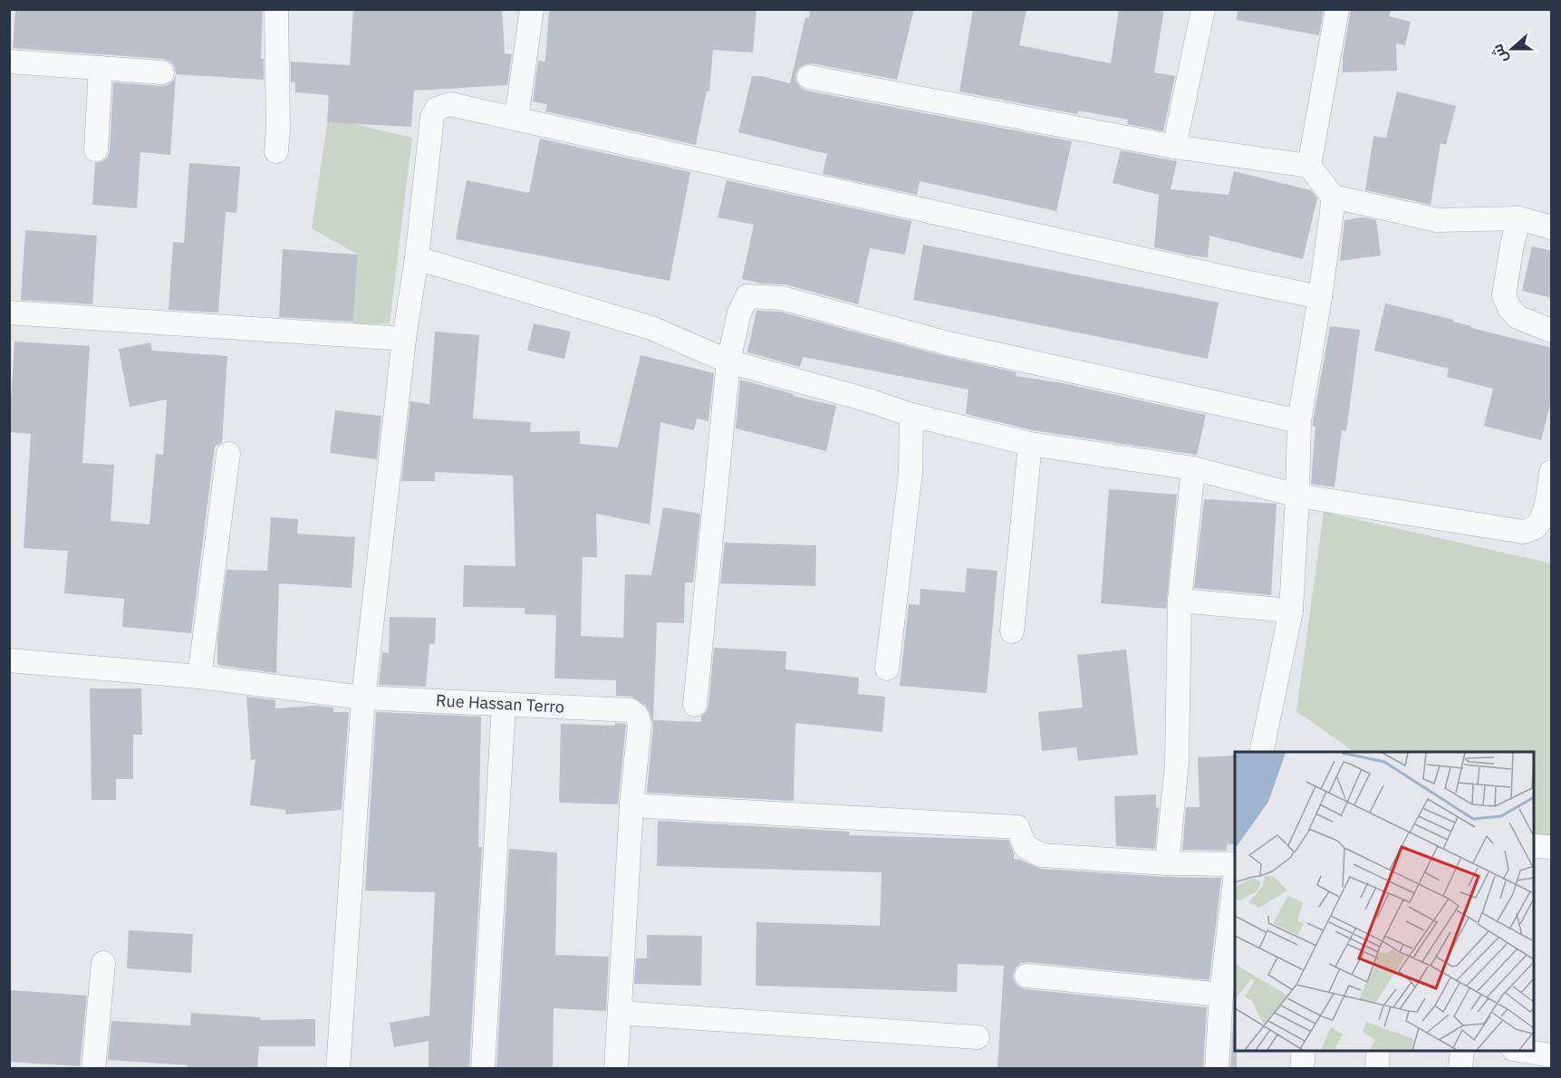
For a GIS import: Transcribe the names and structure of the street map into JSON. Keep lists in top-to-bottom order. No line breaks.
{"streets":{"street":["Rue Hassan Terro"]},"north":"left"}
